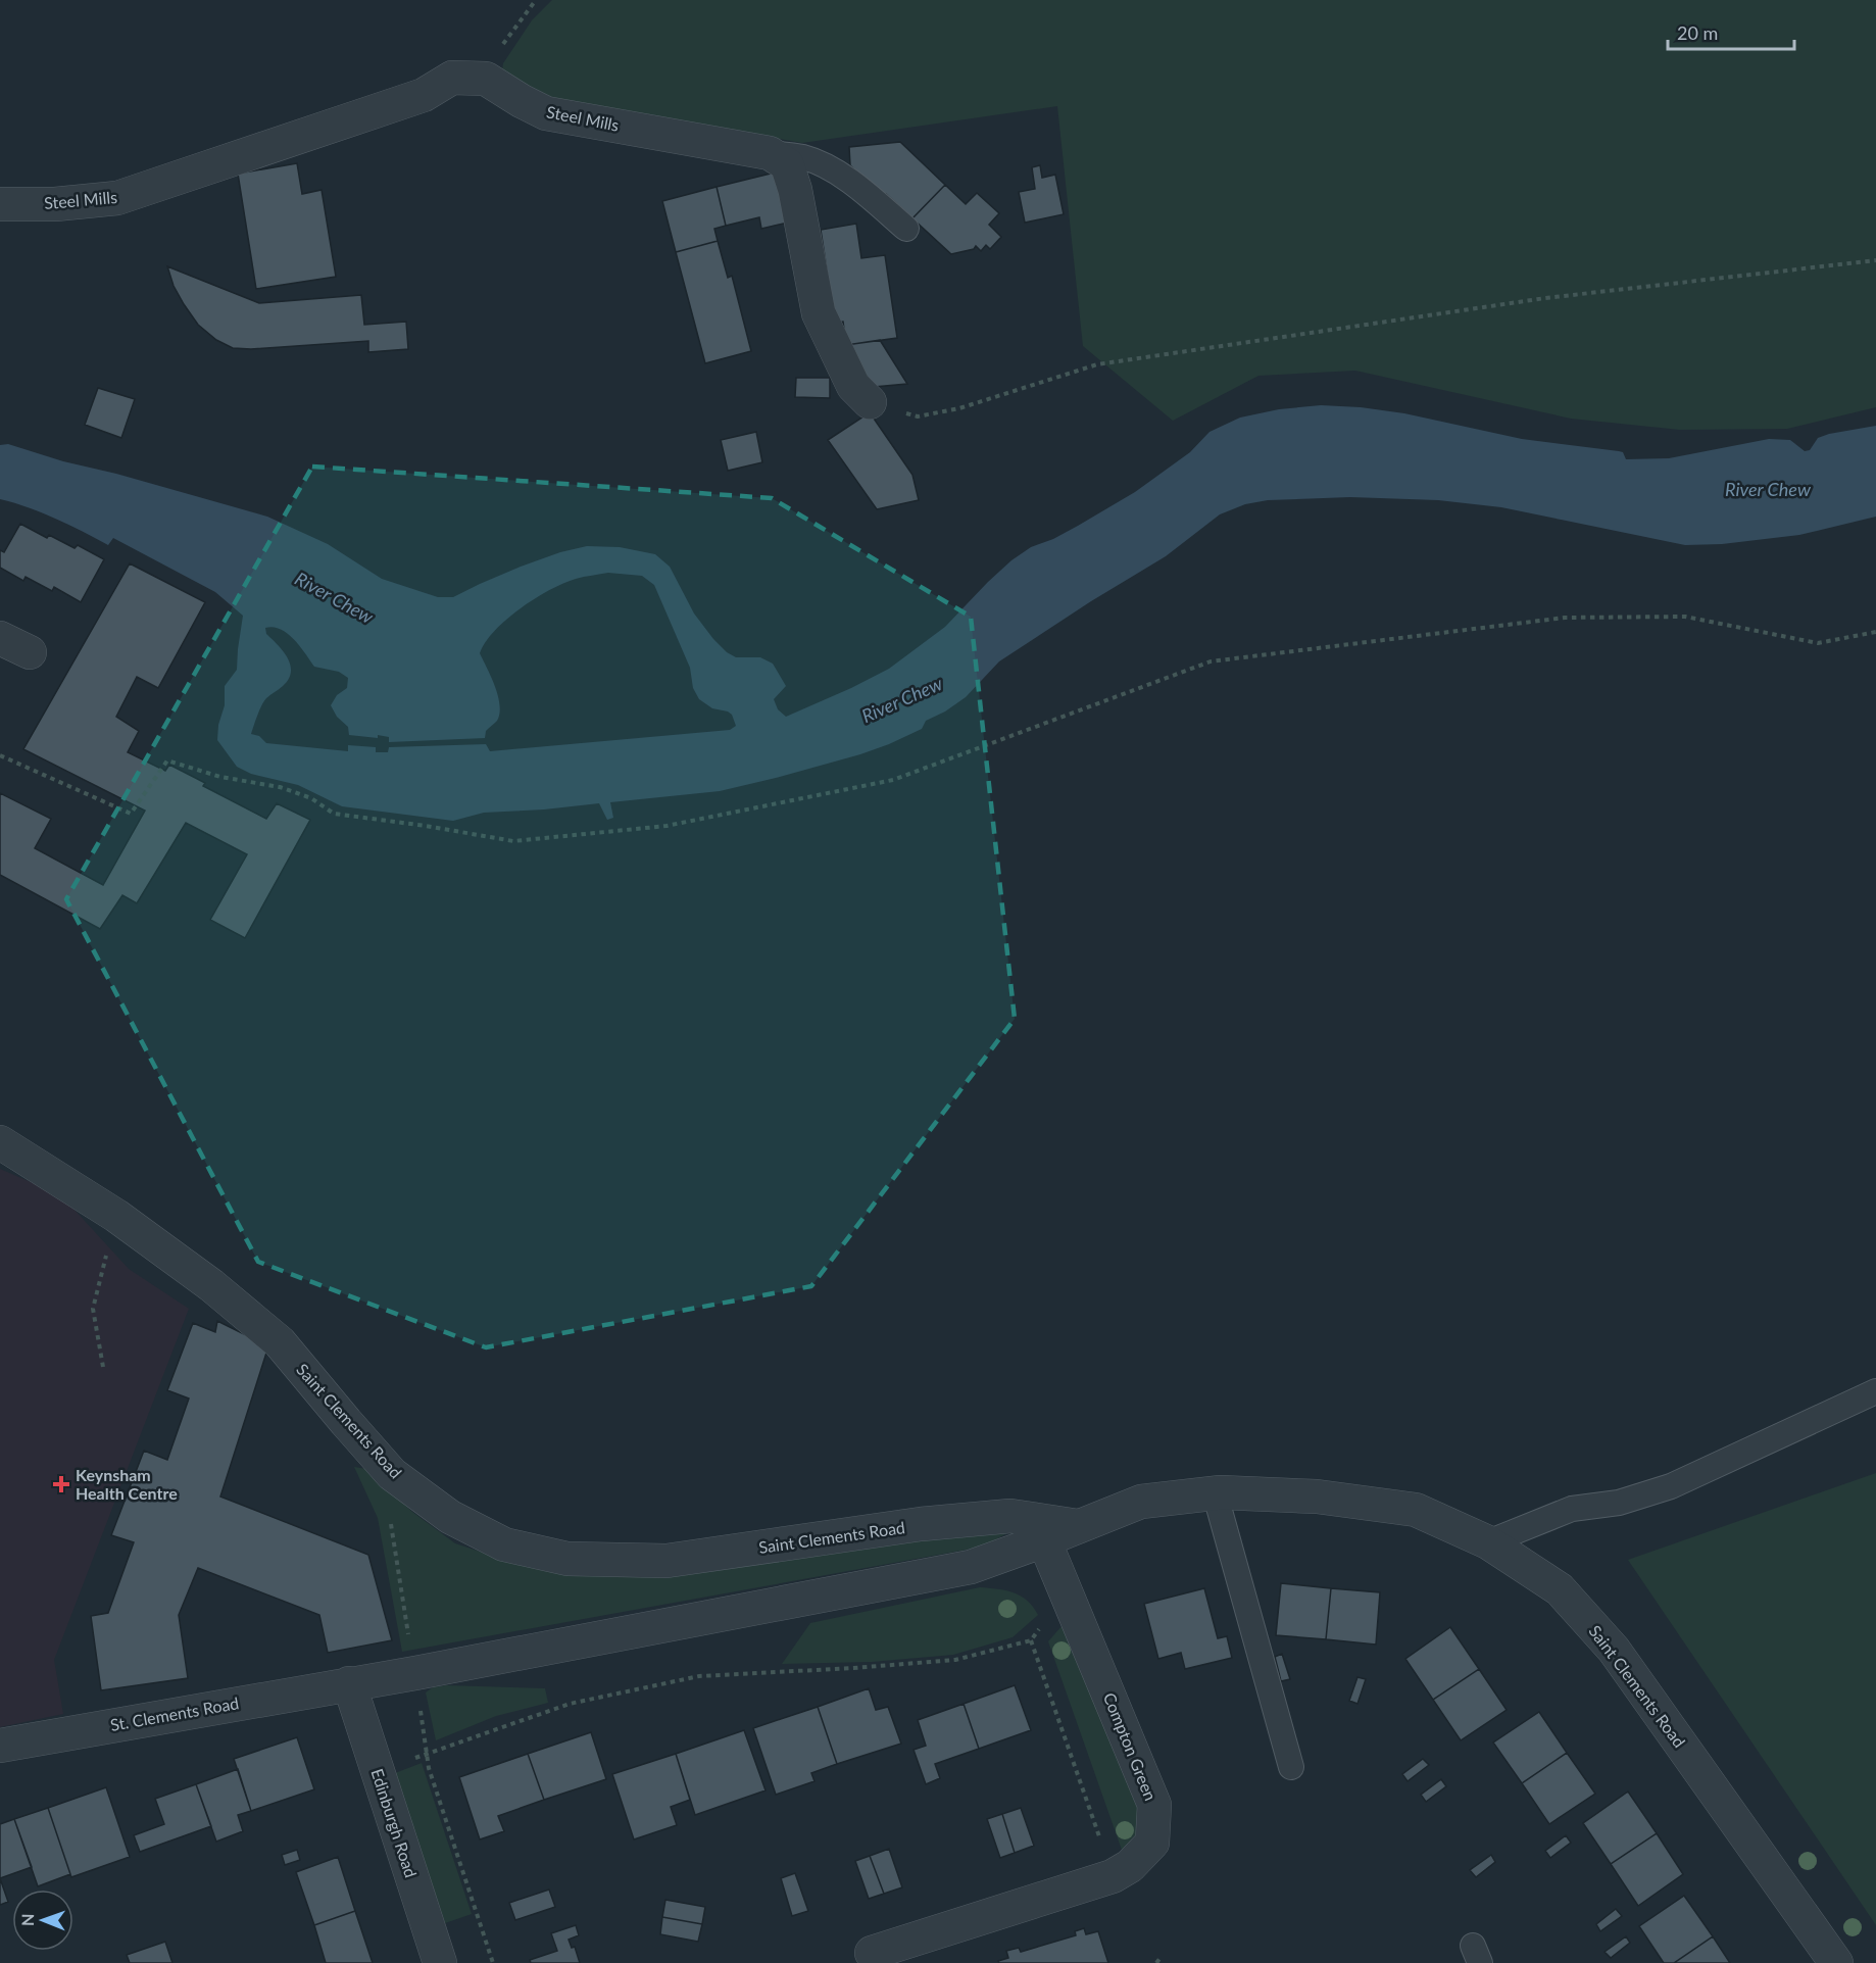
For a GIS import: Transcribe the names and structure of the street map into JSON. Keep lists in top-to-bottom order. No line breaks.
{"streets":{"street":["Steel Mills","Saint Clements Road","St. Clements Road","Compton Green","Edinburgh Road"]},"crossings":[["Saint Clements Road","St. Clements Road"],["Saint Clements Road","Compton Green"],["Saint Clements Road","Edinburgh Road"],["St. Clements Road","Edinburgh Road"]],"water":["River Chew"],"places":{"health":["Keynsham Health Centre"]},"scale_bar":"20 m","north":"left"}
